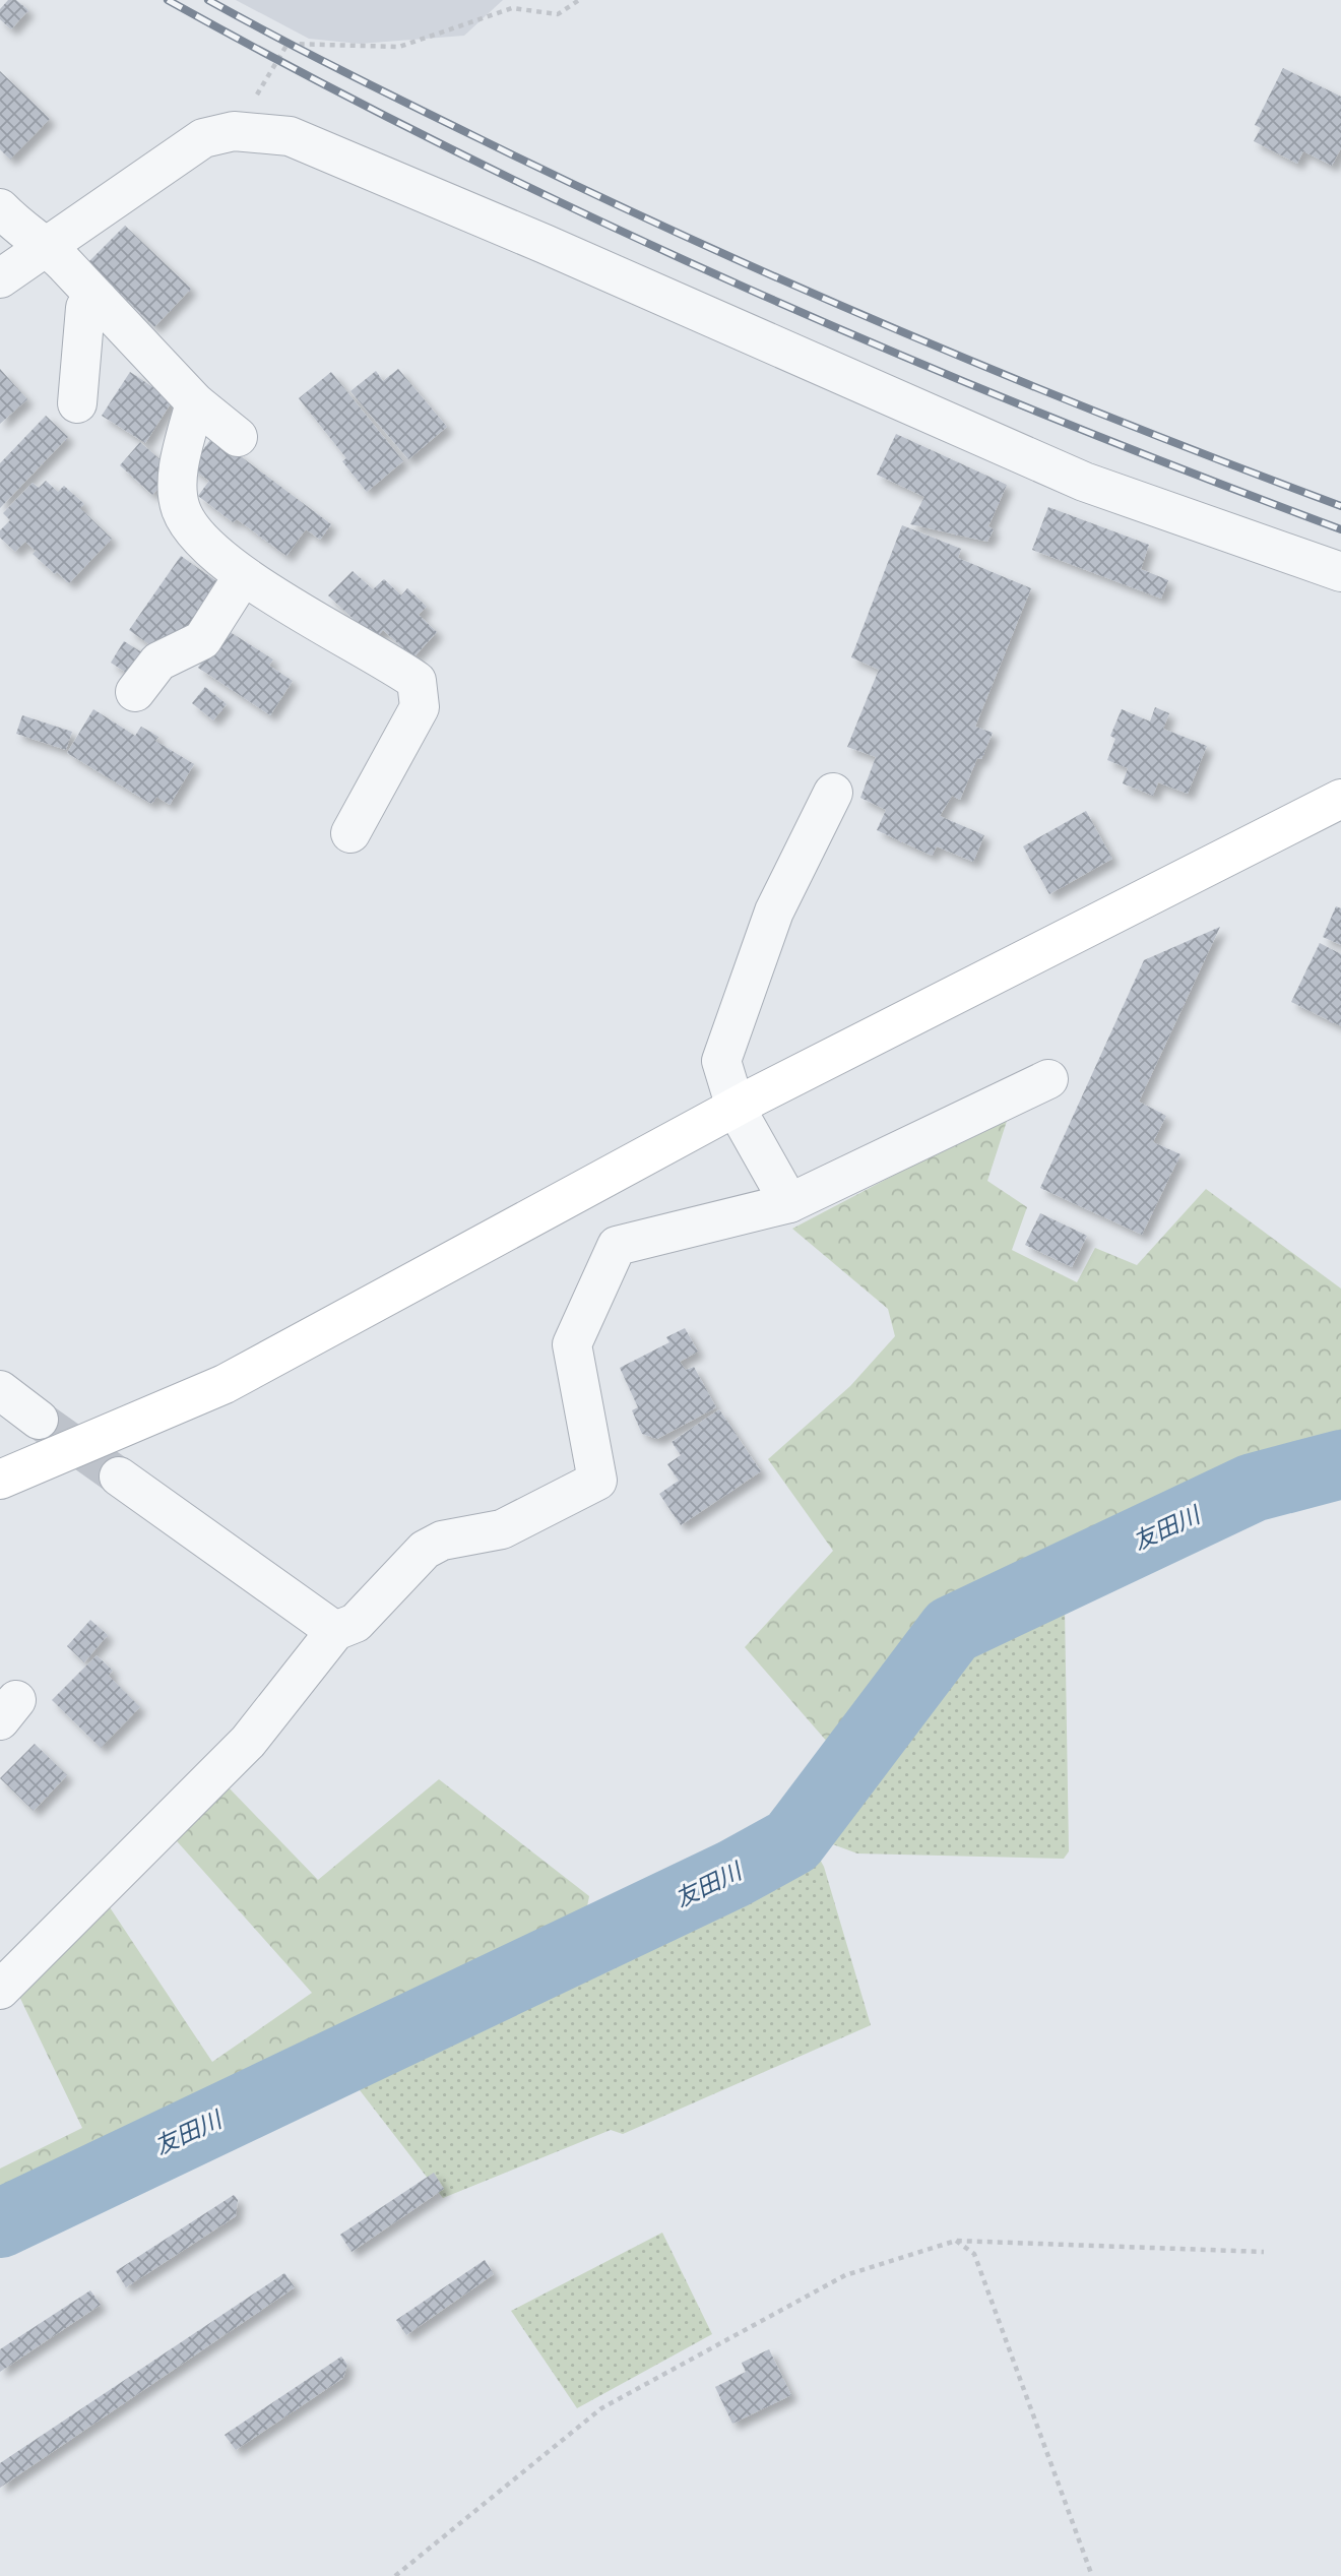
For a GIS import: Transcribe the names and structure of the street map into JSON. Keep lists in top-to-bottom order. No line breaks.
{"water":["友田川"]}
